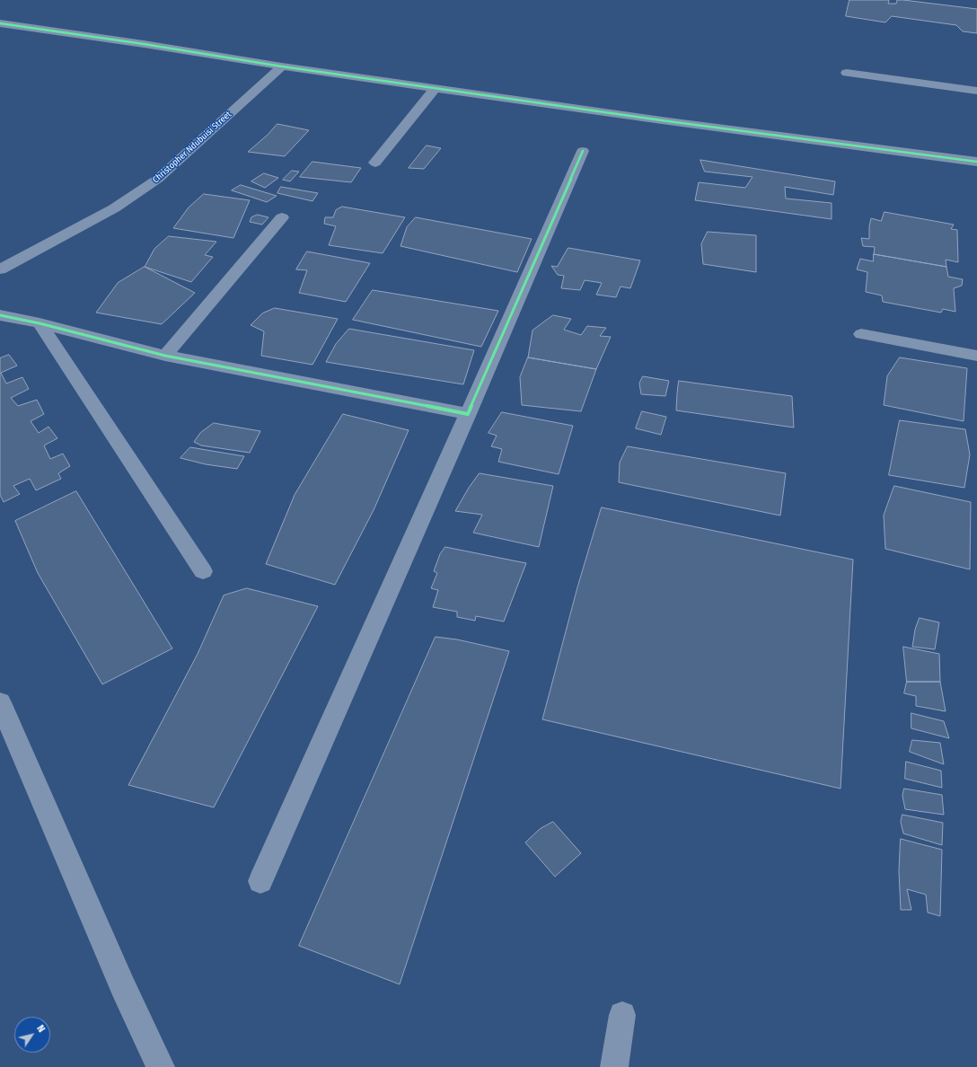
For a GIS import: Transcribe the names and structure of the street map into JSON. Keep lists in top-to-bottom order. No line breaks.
{"streets":{"street":["Christopher Ndubuisi Street"]},"north":"top right"}
